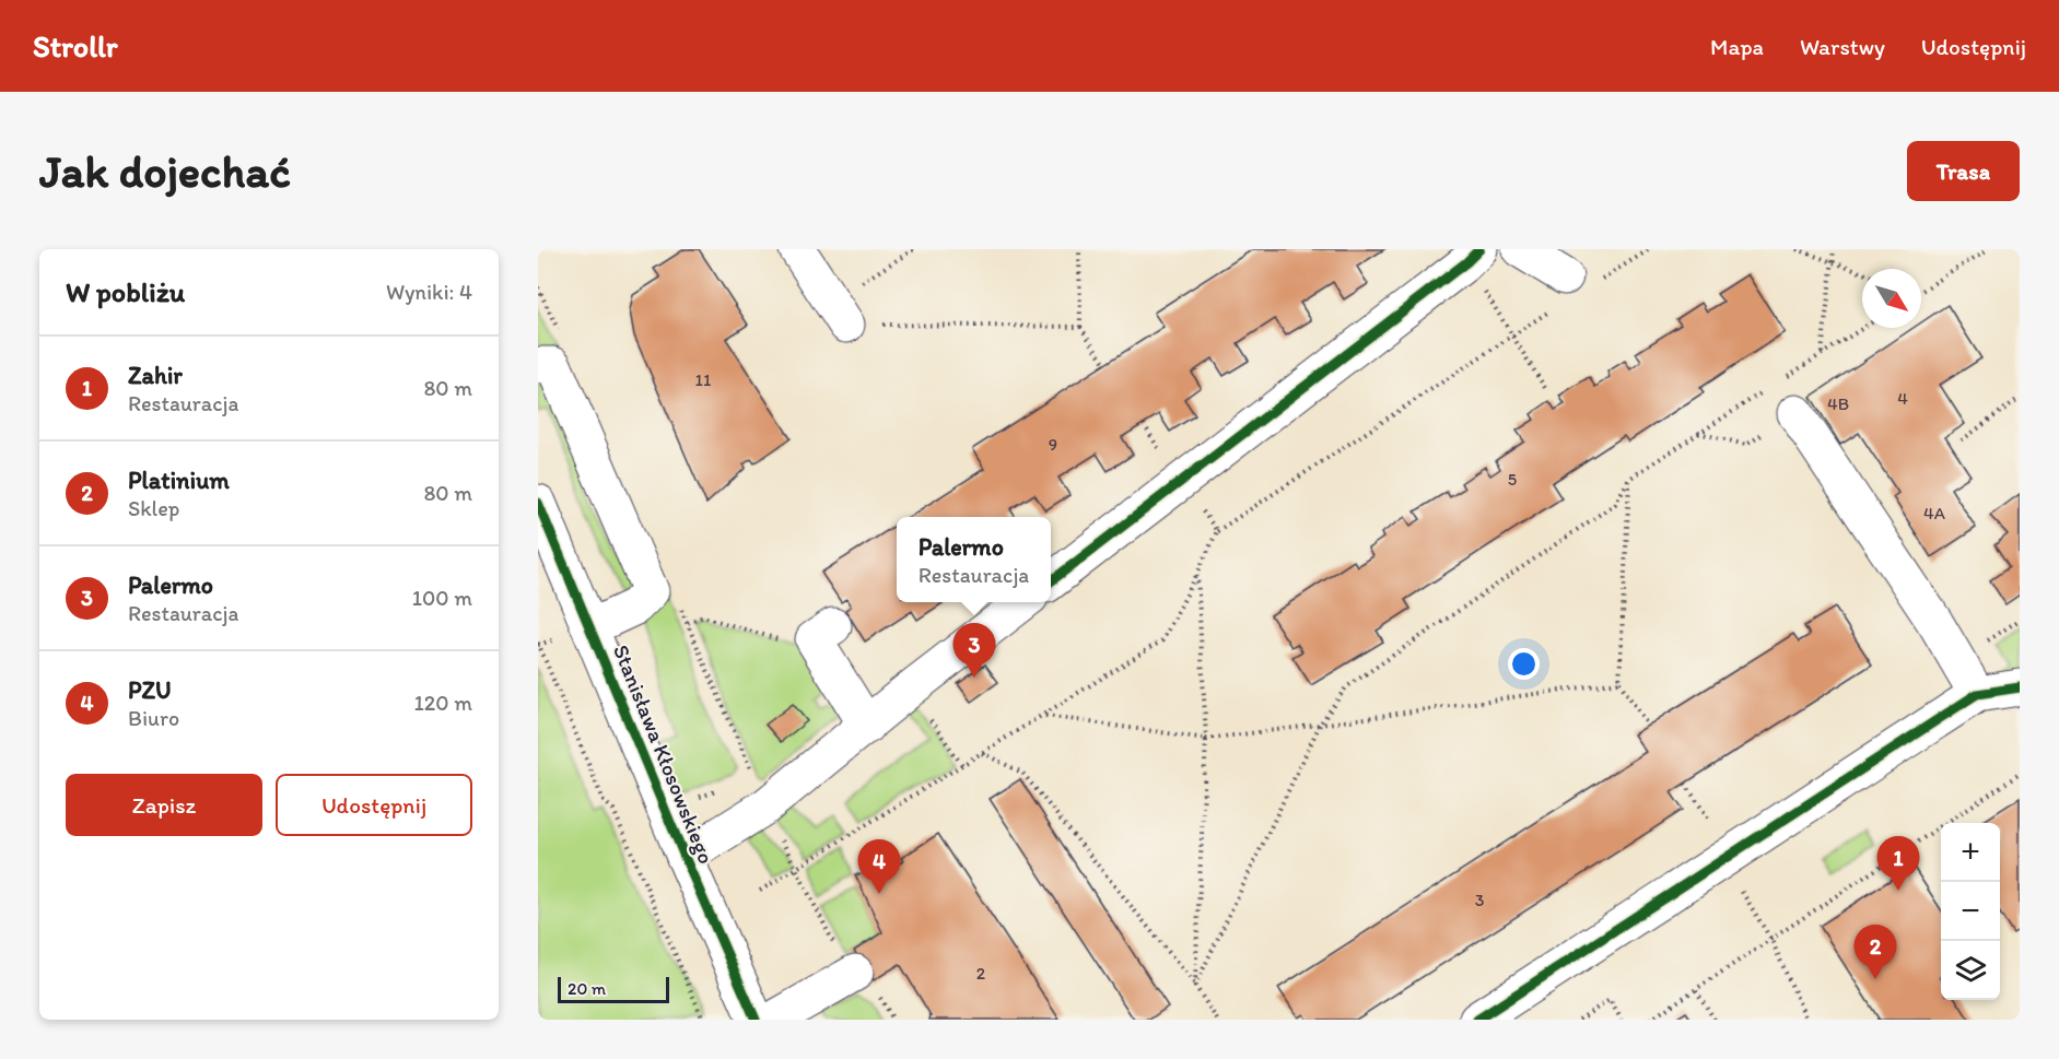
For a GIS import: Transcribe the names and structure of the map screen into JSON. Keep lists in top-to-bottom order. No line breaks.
{"streets":{"street":["Stanisława Kłosowskiego"]},"house_numbers":["11","4","4B","9","5","4A","3","2"],"scale_bar":"20 m","north":"bottom right","page":{"header":"Strollr","nav":["Mapa","Warstwy","Udostępnij"],"buttons":["Trasa",["Zapisz","Udostępnij"]],"title":"Jak dojechać","heading":["W pobliżu","Wyniki: 4"],"list":[{"mark":"1","name":"Zahir","note":"Restauracja","value":"80 m"},{"mark":"2","name":"Platinium","note":"Sklep","value":"80 m"},{"mark":"3","name":"Palermo","note":"Restauracja","value":"100 m"},{"mark":"4","name":"PZU","note":"Biuro","value":"120 m"}],"popup":["Palermo","Restauracja"],"pins":["3","1","4","2"],"map_buttons":["+","−"],"scale":"20 m"}}
